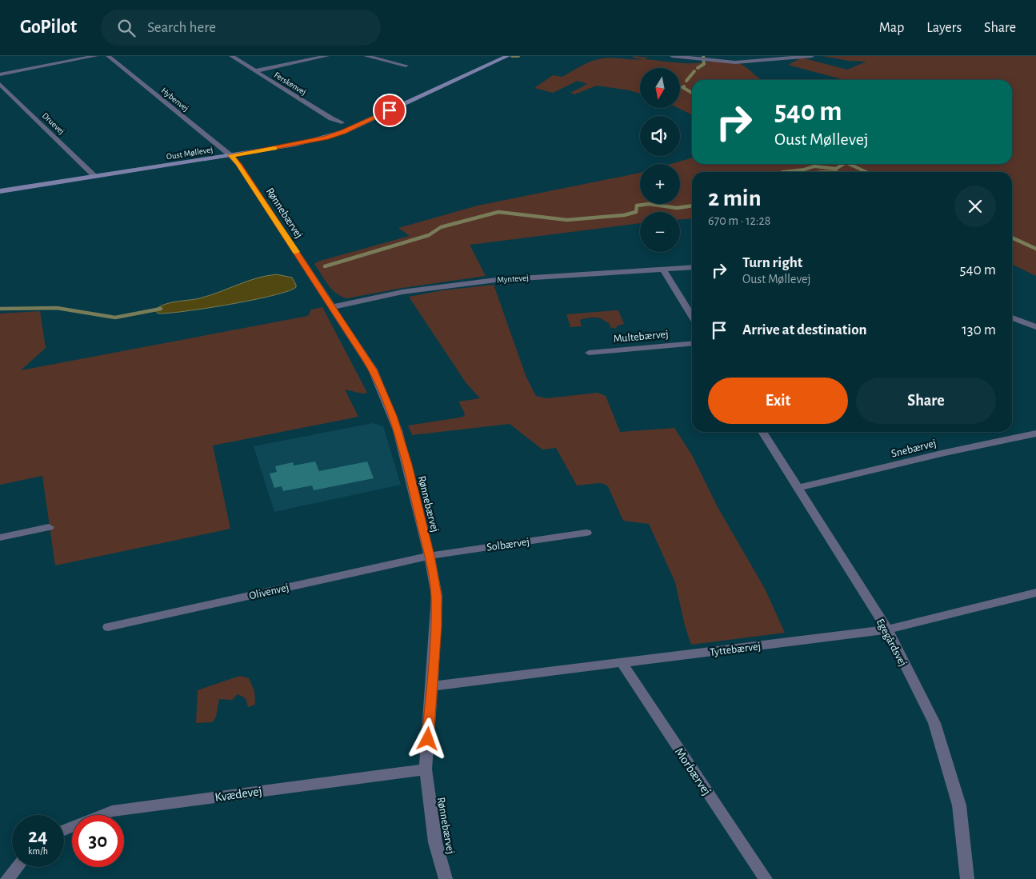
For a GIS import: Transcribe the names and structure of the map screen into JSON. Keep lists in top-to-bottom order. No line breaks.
{"streets":{"street":["Ferskenvej","Hybenvej","Druevej","Oust Møllevej","Rønnebærvej","Myntevej","Multebærvej","Snebærvej","Solbærvej","Olivenvej","Egegårdsvej","Tyttebærvej","Morbærvej","Kvædevej"]},"crossings":[["Hybenvej","Oust Møllevej"],["Hybenvej","Rønnebærvej"],["Druevej","Oust Møllevej"],["Oust Møllevej","Rønnebærvej"],["Rønnebærvej","Myntevej"],["Rønnebærvej","Solbærvej"],["Rønnebærvej","Olivenvej"],["Rønnebærvej","Tyttebærvej"],["Rønnebærvej","Kvædevej"],["Snebærvej","Egegårdsvej"],["Solbærvej","Olivenvej"],["Egegårdsvej","Tyttebærvej"],["Tyttebærvej","Morbærvej"]],"north":"bottom","page":{"header":"GoPilot","search":"Search here","nav":["Map","Layers","Share"],"map_buttons":["+","−"],"turn":["540 m","Oust Møllevej"],"heading":["2 min","670 m · 12:28"],"list":[{"name":"Turn right","note":"Oust Møllevej","value":"540 m"},{"name":"Arrive at destination","value":"130 m"}],"buttons":["Exit","Share"],"speed":"24 km/h","limit":"30"}}
